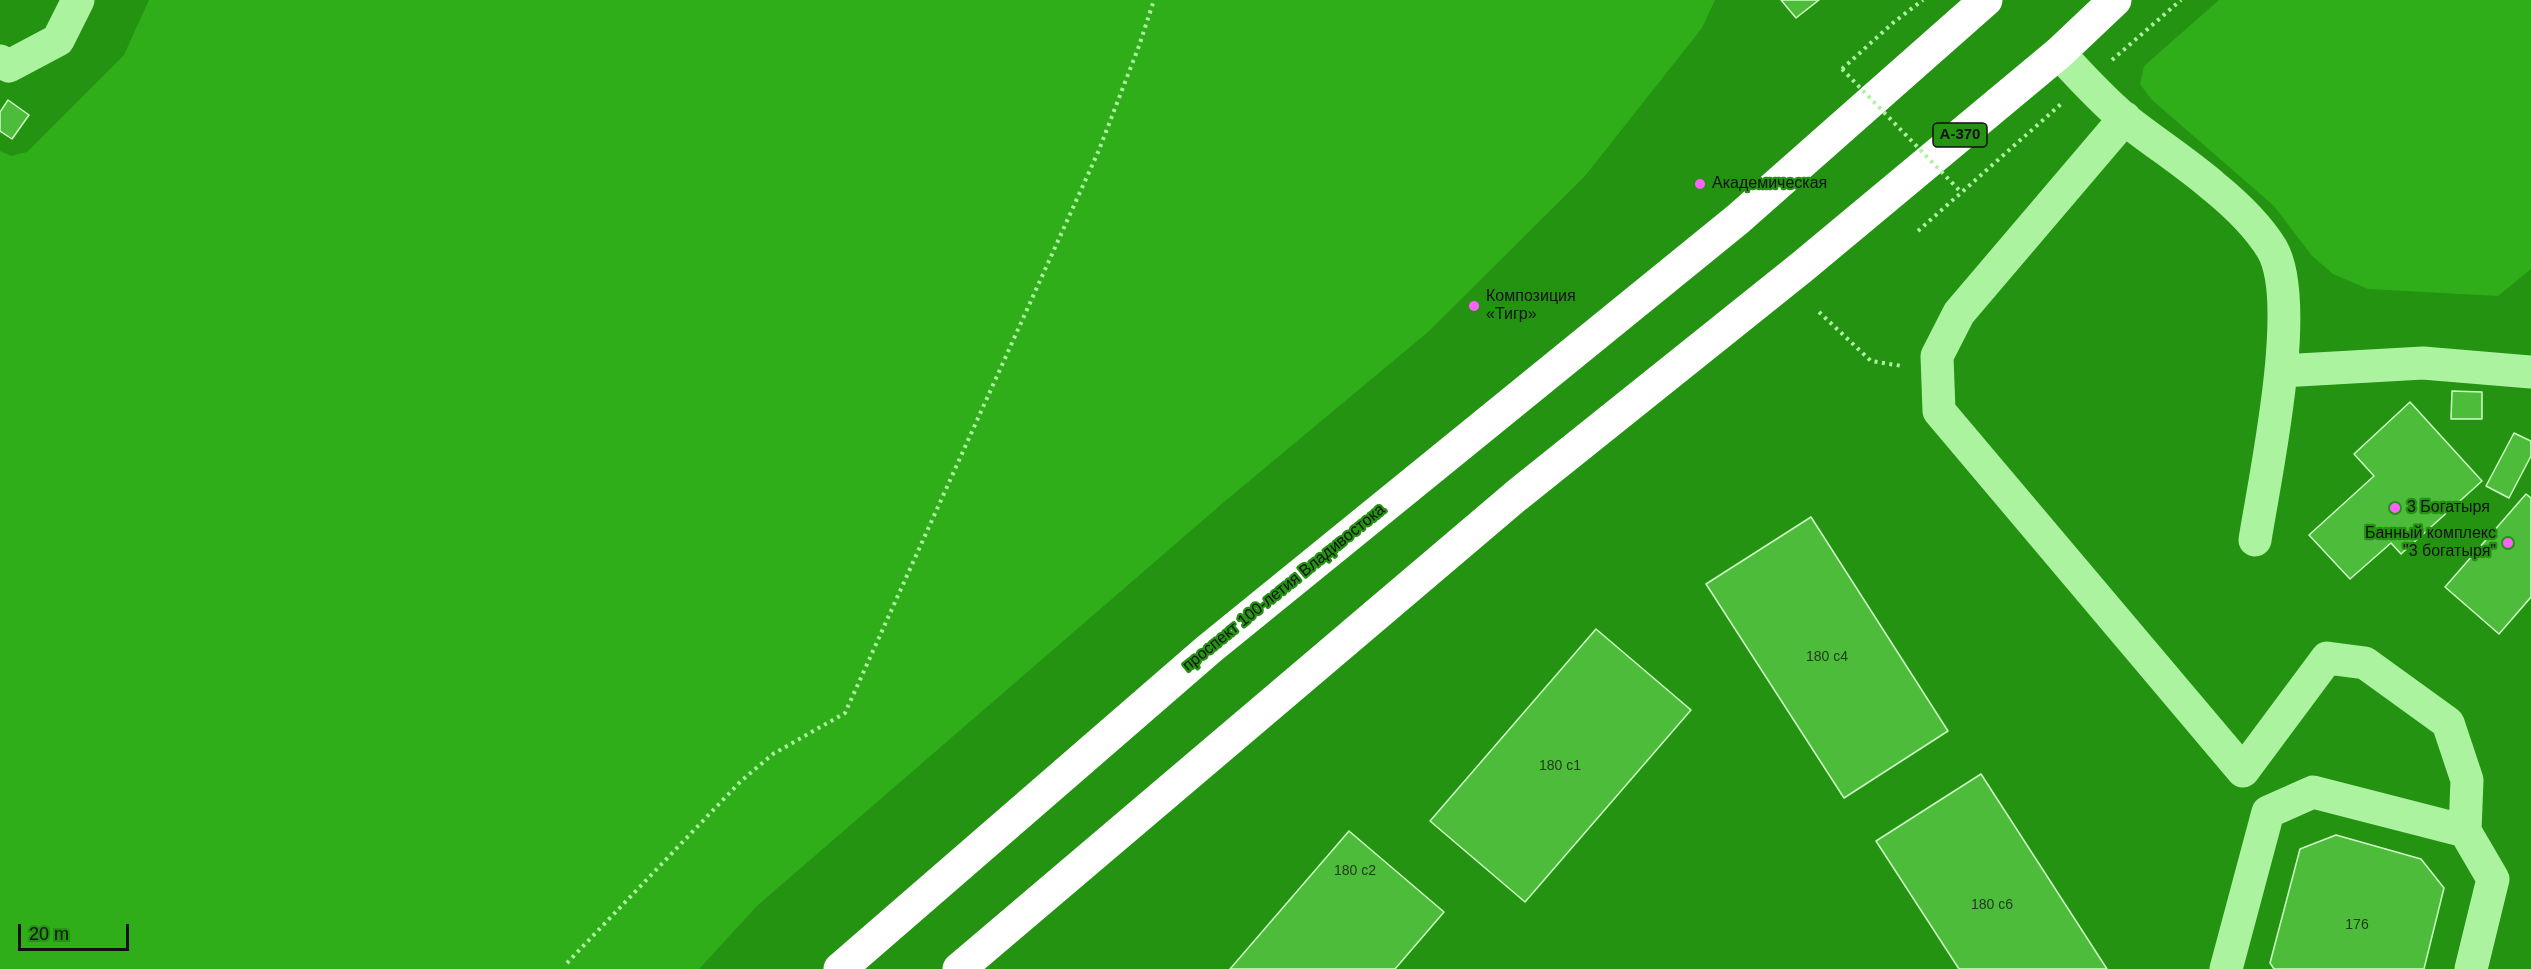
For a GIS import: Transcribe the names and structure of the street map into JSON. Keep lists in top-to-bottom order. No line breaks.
{"streets":{"highway":["А-370","проспект 100-летия Владивостока"]},"places":["Академическая","Композиция «Тигр»","3 Богатыря","Банный комплекс \"3 богатыря\""],"house_numbers":["180 с4","180 с1","180 с2","180 с6","176"],"scale_bar":"20 m"}
